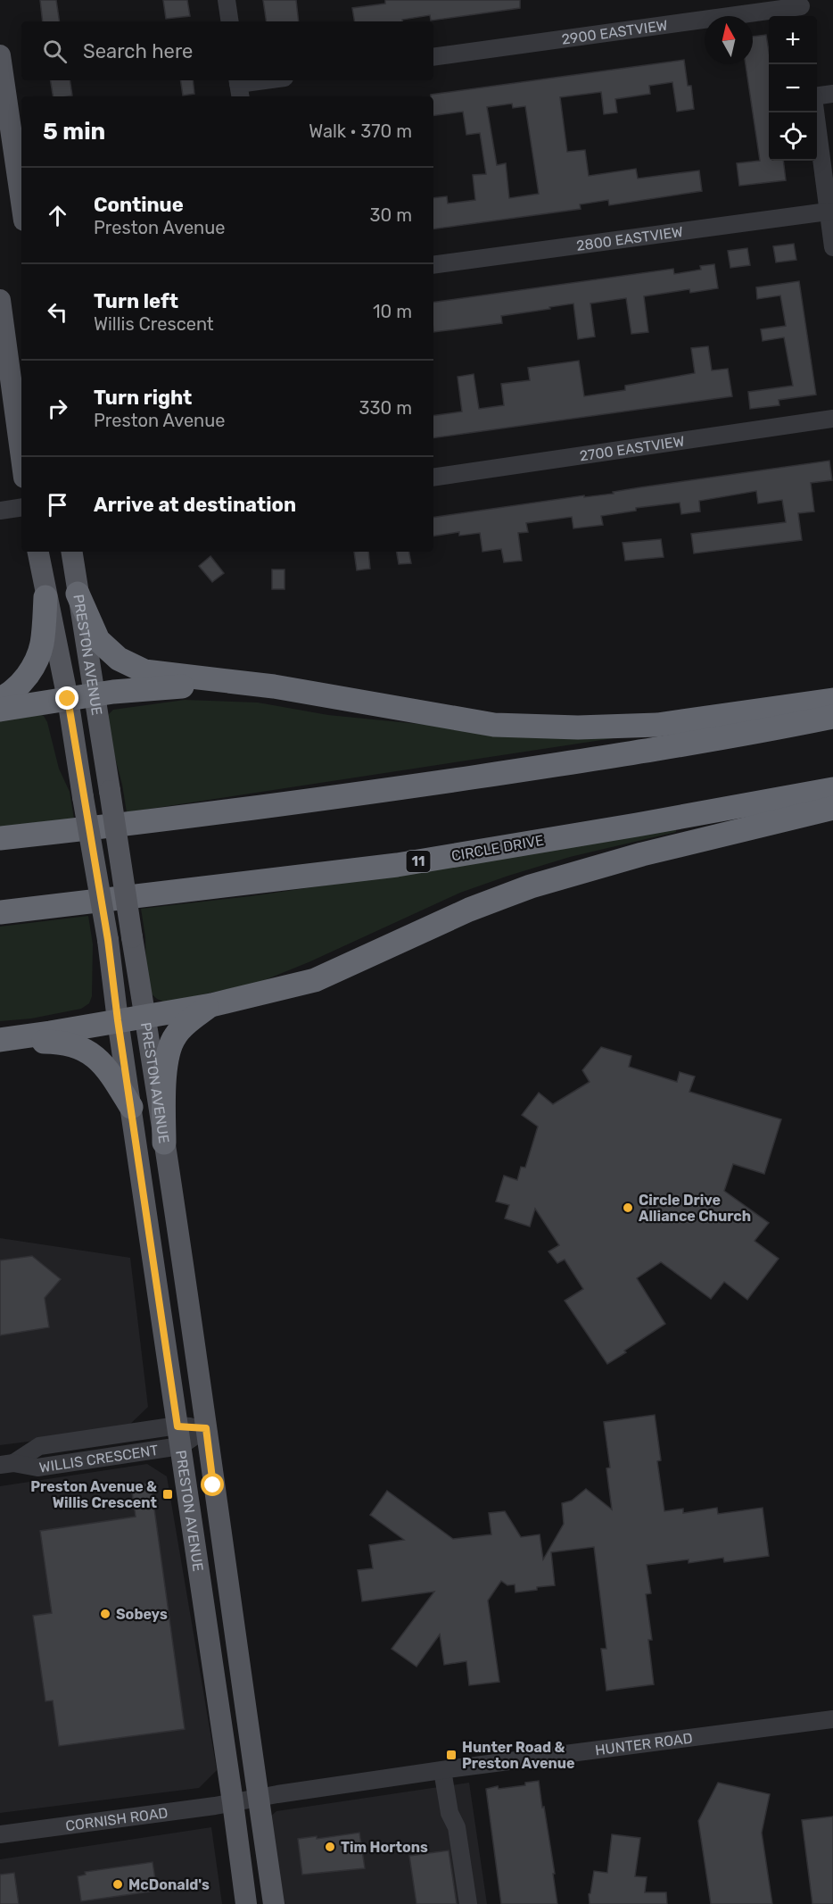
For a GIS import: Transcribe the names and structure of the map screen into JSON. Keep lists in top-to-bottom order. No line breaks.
{"streets":{"highway":["CIRCLE DRIVE","11"],"main road":["PRESTON AVENUE"],"street":["2900 EASTVIEW","2800 EASTVIEW","2700 EASTVIEW","WILLIS CRESCENT","HUNTER ROAD","CORNISH ROAD"]},"crossings":[["PRESTON AVENUE","WILLIS CRESCENT"],["PRESTON AVENUE","HUNTER ROAD"],["PRESTON AVENUE","CORNISH ROAD"],["HUNTER ROAD","CORNISH ROAD"]],"places":{"other":["Circle Drive Alliance Church","Sobeys","Tim Hortons","McDonald's"],"transit":["Preston Avenue & Willis Crescent","Hunter Road & Preston Avenue"]},"north":"top","page":{"map_buttons":["+","−"],"search":"Search here","heading":["5 min","Walk · 370 m"],"list":[["Continue","Preston Avenue","30 m"],["Turn left","Willis Crescent","10 m"],["Turn right","Preston Avenue","330 m"],"Arrive at destination"]}}
